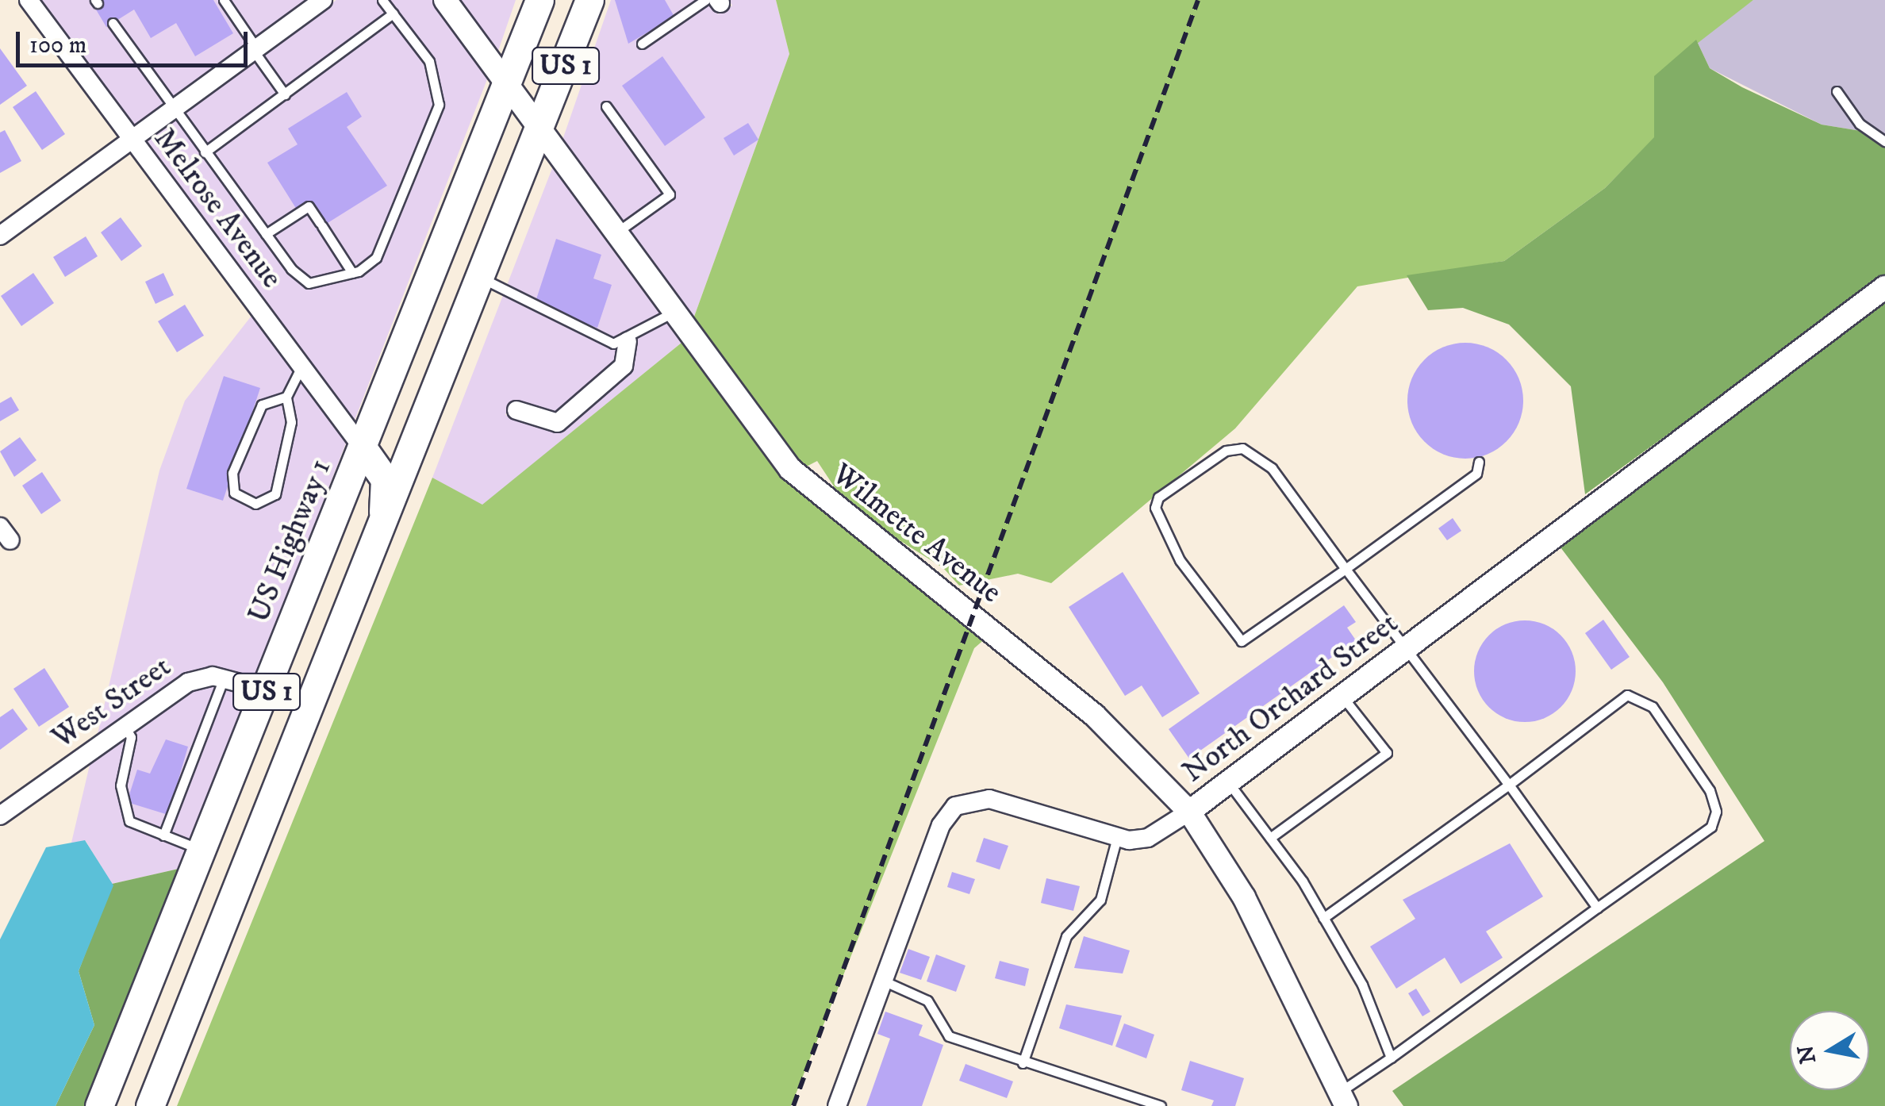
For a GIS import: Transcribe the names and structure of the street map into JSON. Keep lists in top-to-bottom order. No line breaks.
{"streets":{"main road":["US 1","US Highway 1"],"street":["Melrose Avenue","Wilmette Avenue","North Orchard Street","West Street"]},"crossings":[["US 1","Wilmette Avenue"],["Melrose Avenue","US Highway 1"],["Wilmette Avenue","US Highway 1"],["Wilmette Avenue","North Orchard Street"],["US Highway 1","West Street"]],"scale_bar":"100 m","north":"left"}
